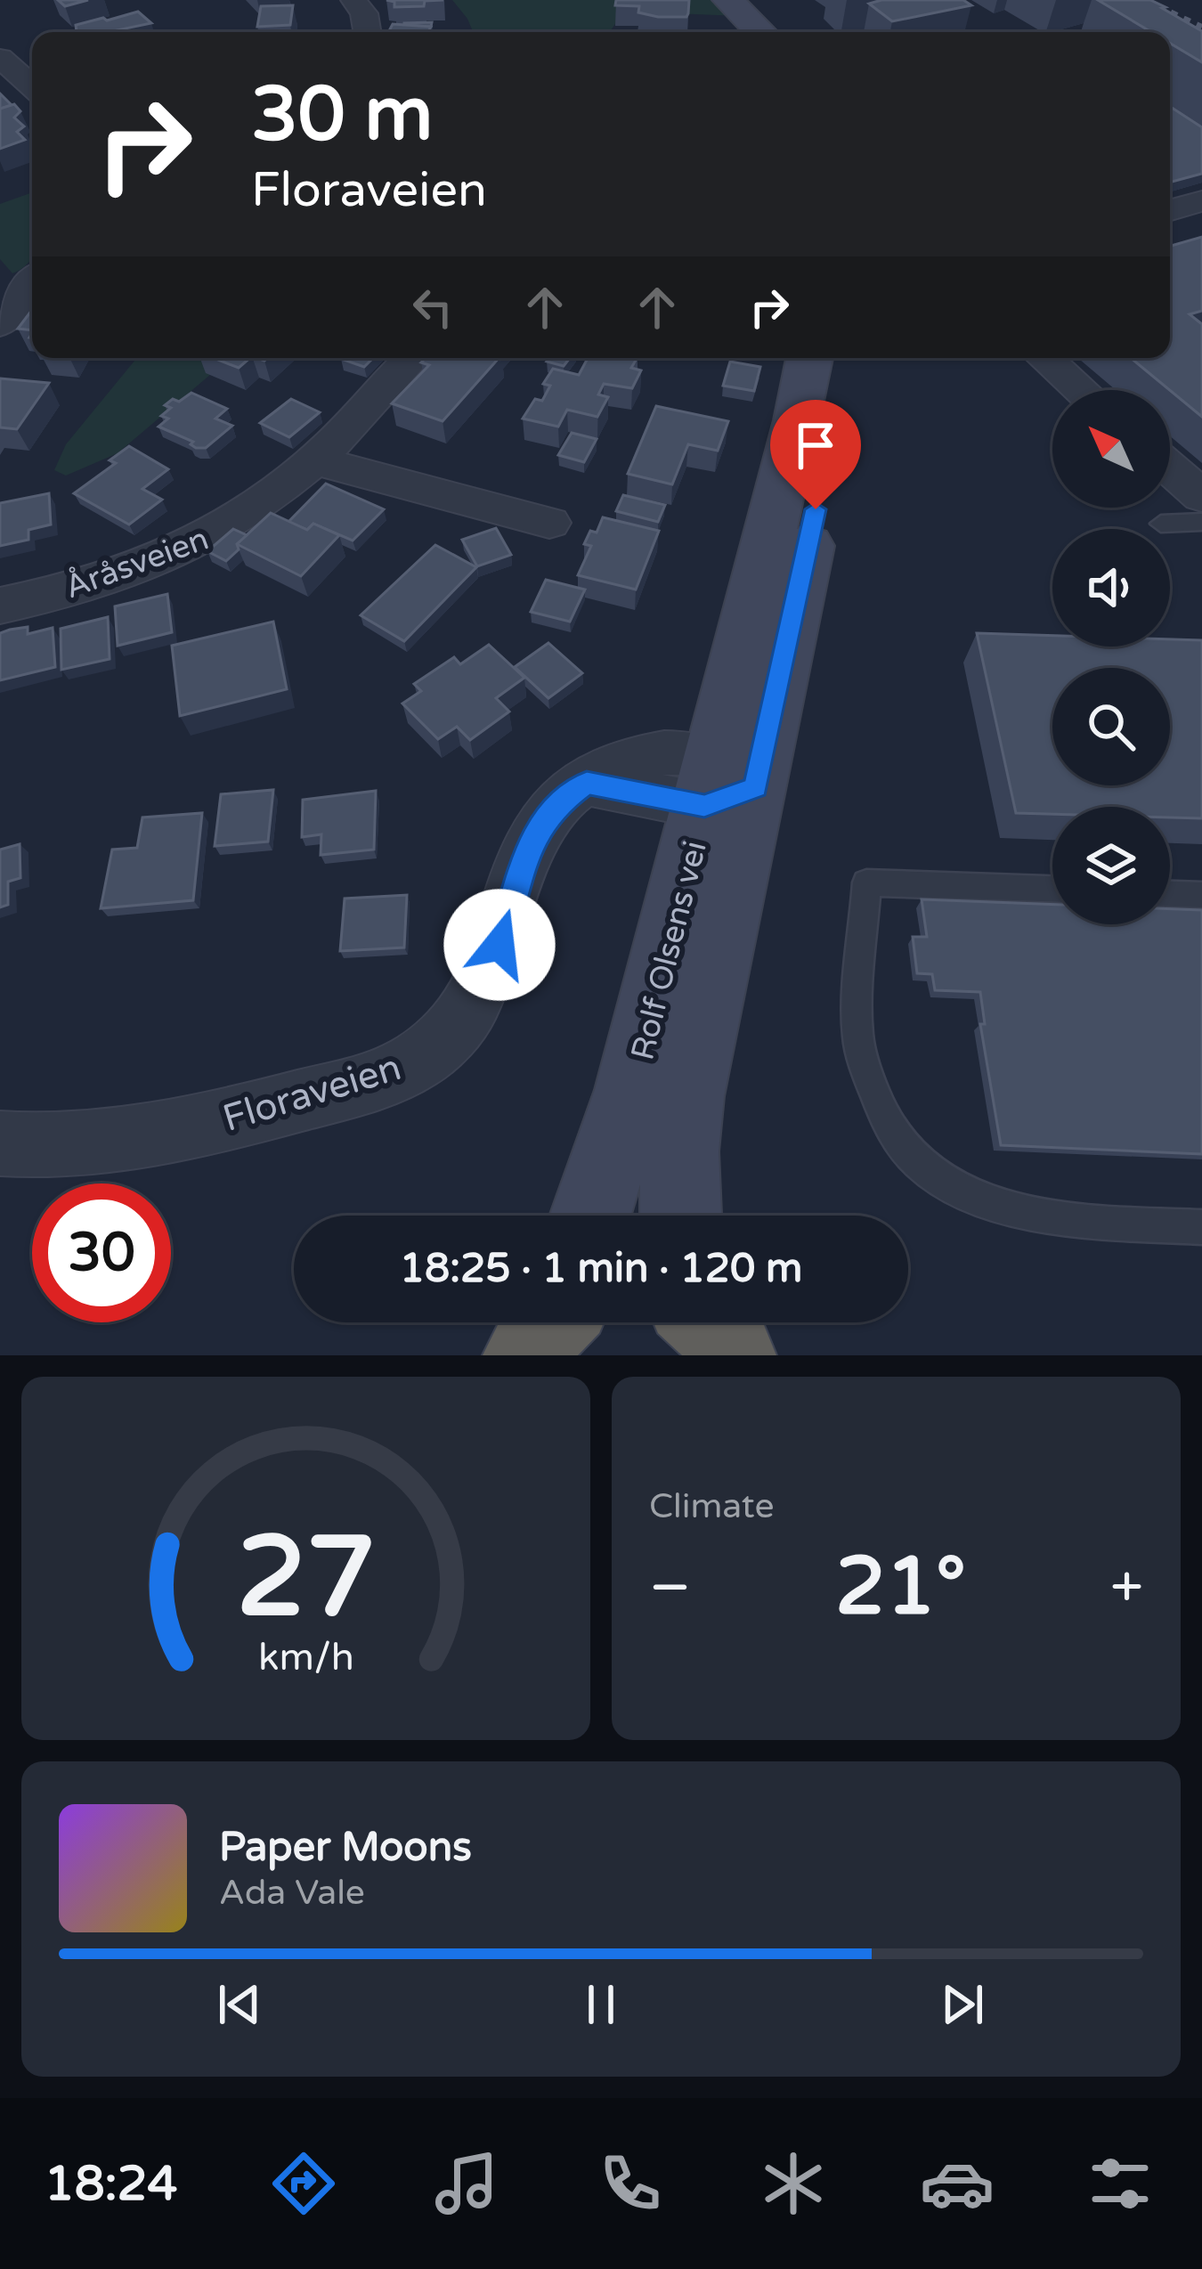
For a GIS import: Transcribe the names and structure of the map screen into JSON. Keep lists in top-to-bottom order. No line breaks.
{"streets":{"main road":["Rolf Olsens vei"],"street":["Åråsveien","Floraveien"]},"crossings":[["Rolf Olsens vei","Floraveien"]],"north":"top left","page":{"turn":["30 m","Floraveien"],"limit":"30","trip":"18:25 · 1 min · 120 m","tile":"Climate","heat":["−","21°","+"],"song":["Paper Moons","Ada Vale"],"tabs":"18:24","gauge":["27","km/h"]}}
